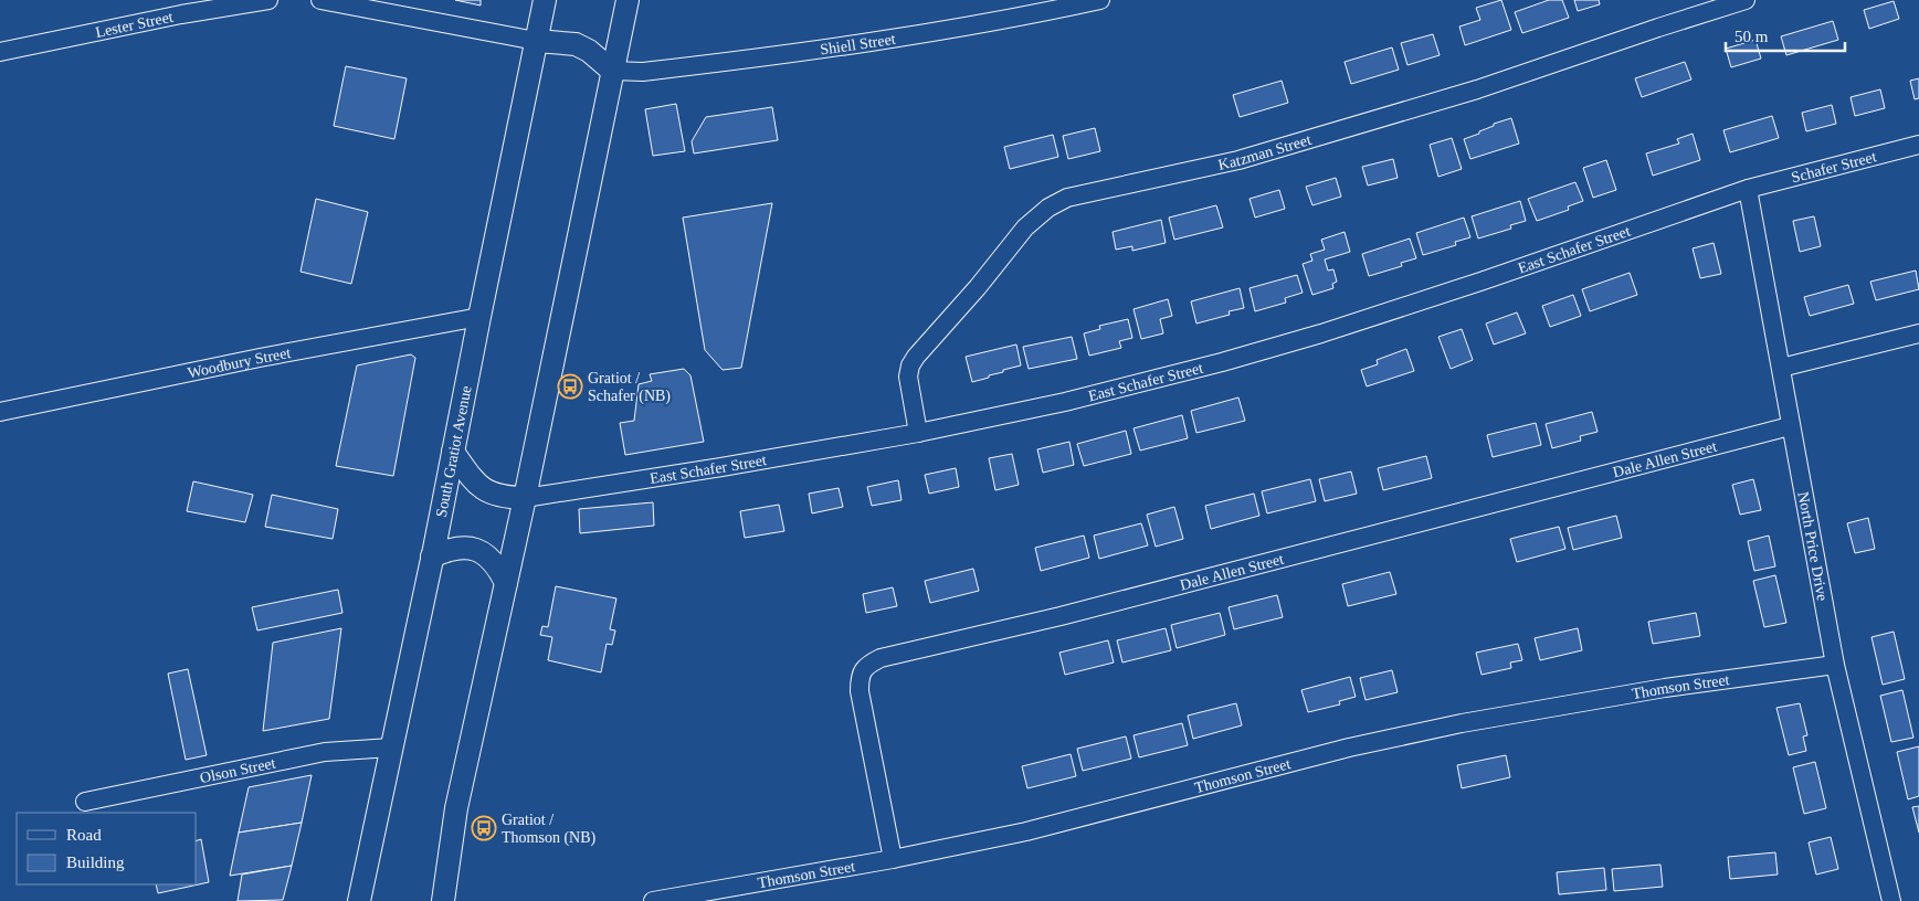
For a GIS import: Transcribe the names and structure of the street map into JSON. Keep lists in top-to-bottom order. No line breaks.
{"streets":{"main road":["South Gratiot Avenue"],"street":["Lester Street","Shiell Street","Katzman Street","Schafer Street","East Schafer Street","Woodbury Street","Dale Allen Street","North Price Drive","Thomson Street","Olson Street"]},"crossings":[["Katzman Street","East Schafer Street"],["Schafer Street","East Schafer Street"],["Schafer Street","North Price Drive"],["East Schafer Street","North Price Drive"],["Woodbury Street","South Gratiot Avenue"],["South Gratiot Avenue","Olson Street"],["Dale Allen Street","North Price Drive"],["Dale Allen Street","Thomson Street"],["North Price Drive","Thomson Street"]],"places":{"bus stop":["Gratiot / Schafer (NB)","Gratiot / Thomson (NB)"]},"legend":["Road","Building"],"scale_bar":"50 m"}
